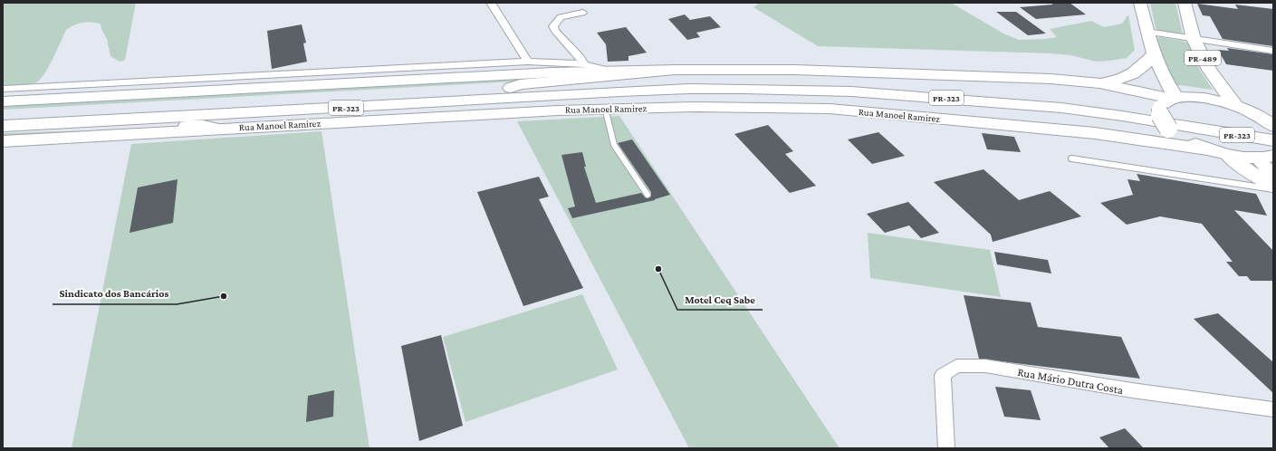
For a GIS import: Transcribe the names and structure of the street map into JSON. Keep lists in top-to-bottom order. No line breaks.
{"streets":{"main road":["PR-489","PR-323","Rua Manoel Ramirez"],"street":["Rua Mário Dutra Costa"]},"places":["Motel Ceq Sabe","Sindicato dos Bancários"]}
